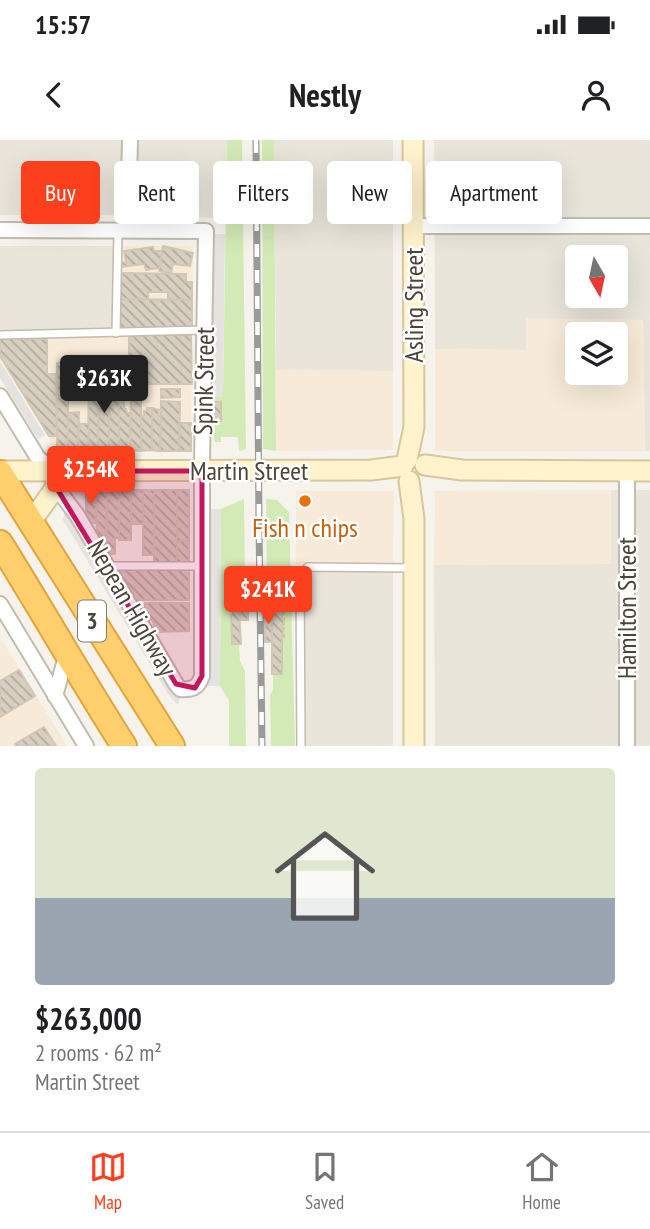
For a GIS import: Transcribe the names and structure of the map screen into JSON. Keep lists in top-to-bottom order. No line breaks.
{"streets":{"highway":["Nepean Highway","3"],"street":["Asling Street","Spink Street","Martin Street","Hamilton Street"]},"crossings":[["Asling Street","Martin Street"],["Spink Street","Martin Street"],["Spink Street","Nepean Highway"],["Martin Street","Nepean Highway"],["Martin Street","Hamilton Street"]],"places":["Fish n chips"],"north":"bottom","page":{"status":"15:57","header":"Nestly","chip":["Buy","Rent","Filters","New","Apartment"],"price":["$263K","$254K","$241K"],"list":[{"name":"$263,000","note":"2 rooms · 62 m² · Martin Street"}],"tabs":["Map","Saved","Home"]}}
